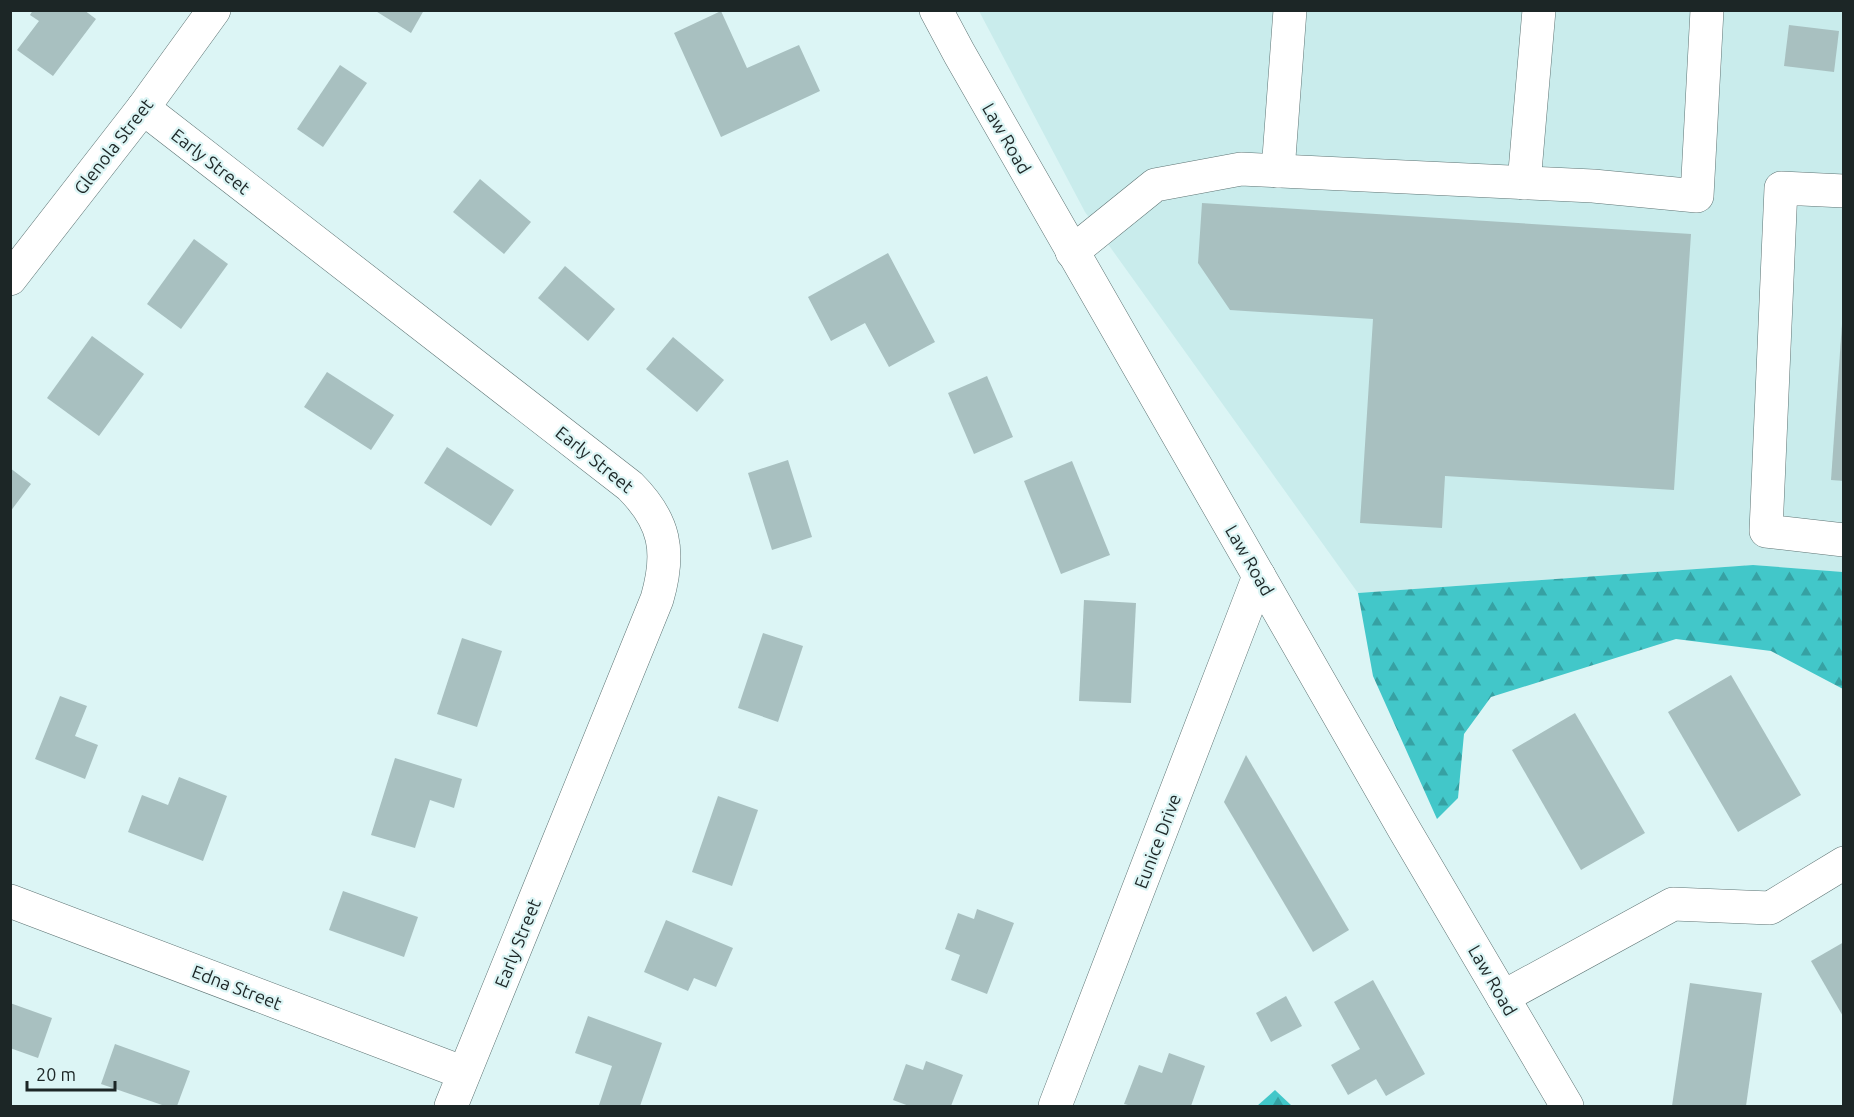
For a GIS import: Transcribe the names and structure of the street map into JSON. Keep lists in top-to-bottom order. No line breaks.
{"streets":{"street":["Law Road","Glenola Street","Early Street","Eunice Drive","Edna Street"]},"crossings":[["Law Road","Eunice Drive"],["Glenola Street","Early Street"],["Early Street","Edna Street"]],"scale_bar":"20 m"}
